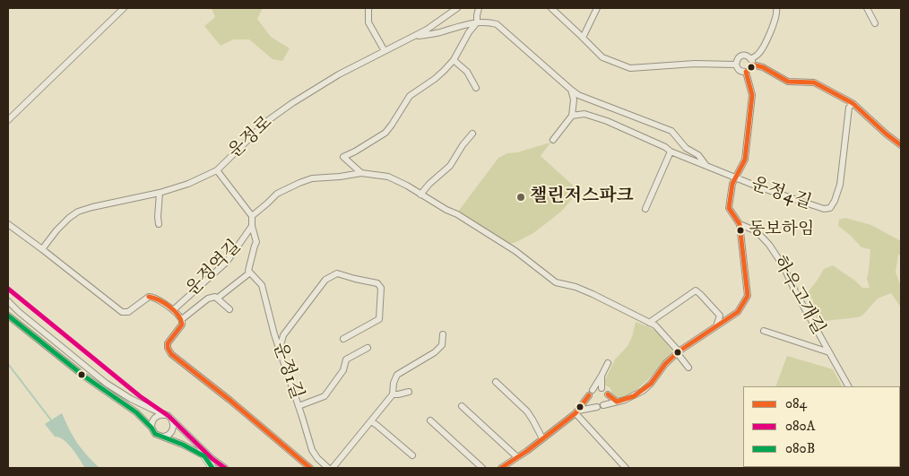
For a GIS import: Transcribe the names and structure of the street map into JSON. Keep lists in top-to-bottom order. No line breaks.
{"streets":{"street":["운정로","운정4길","운정역길","하우고개길","운정1길"]},"crossings":[["운정로","운정4길"],["운정로","운정역길"]],"places":["챌린저스파크","동보하임"],"lines":["transit line 084","transit line 080A","transit line 080B"],"legend":["084","080A","080B"]}
